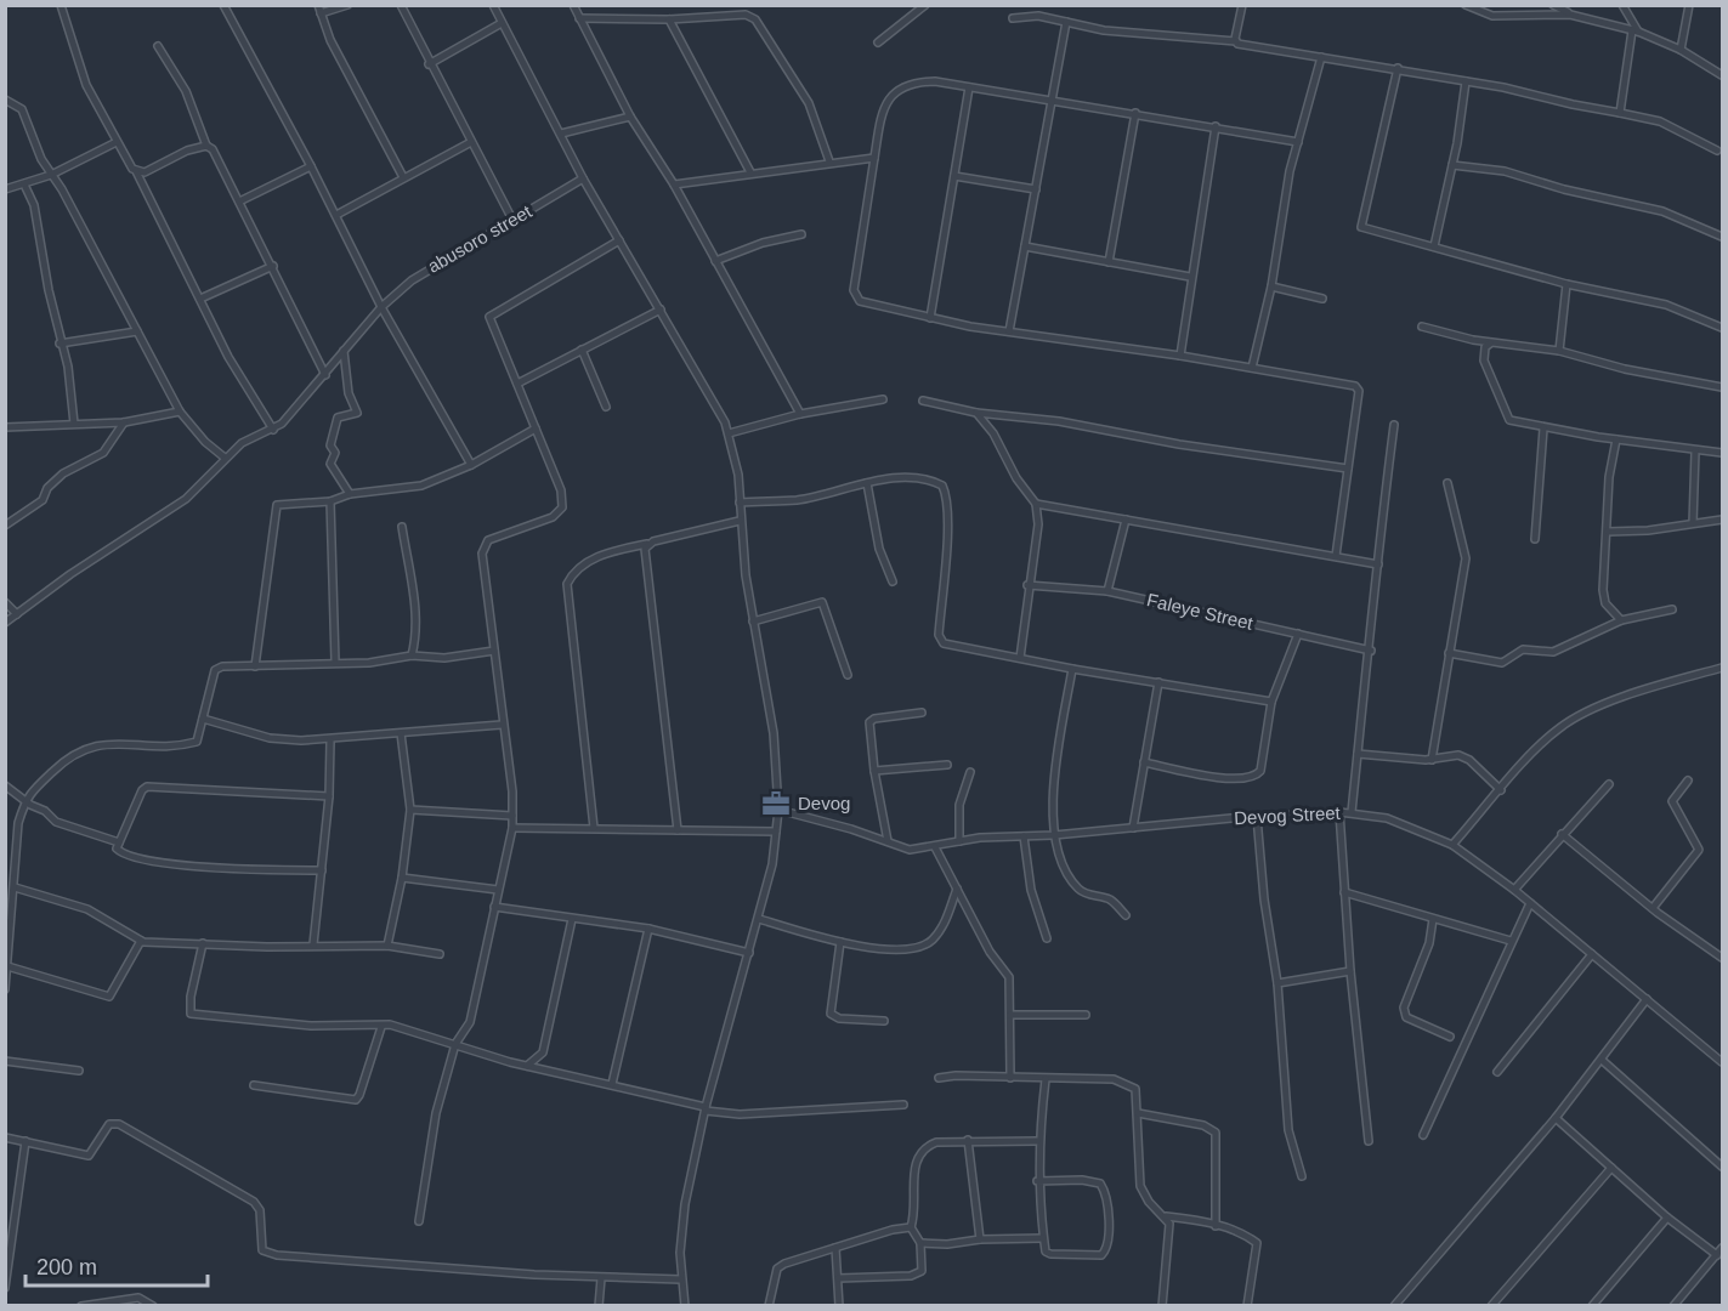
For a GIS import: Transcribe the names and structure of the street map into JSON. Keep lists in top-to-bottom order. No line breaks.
{"streets":{"street":["abusoro street","Faleye Street","Devog Street"]},"places":{"office":["Devog"]},"scale_bar":"200 m"}
